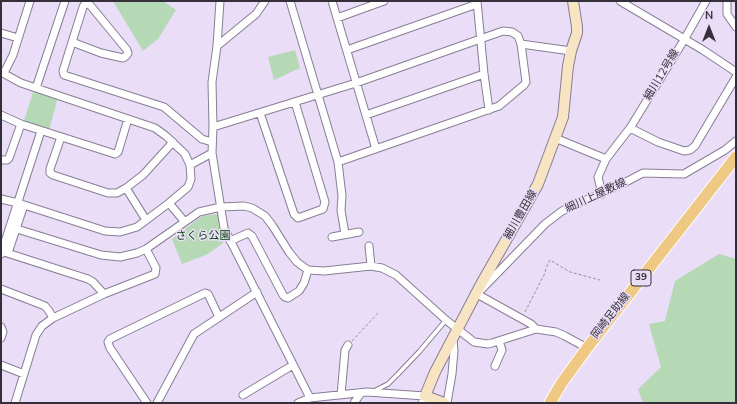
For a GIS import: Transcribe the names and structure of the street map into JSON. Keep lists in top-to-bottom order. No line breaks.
{"streets":{"main road":["細川豊田線","39","岡崎足助線"],"street":["細川12号線","細川上屋敷線"]},"crossings":[["細川12号線","細川上屋敷線"],["細川上屋敷線","細川豊田線"]],"parks":["さくら公園"],"north":"top"}
